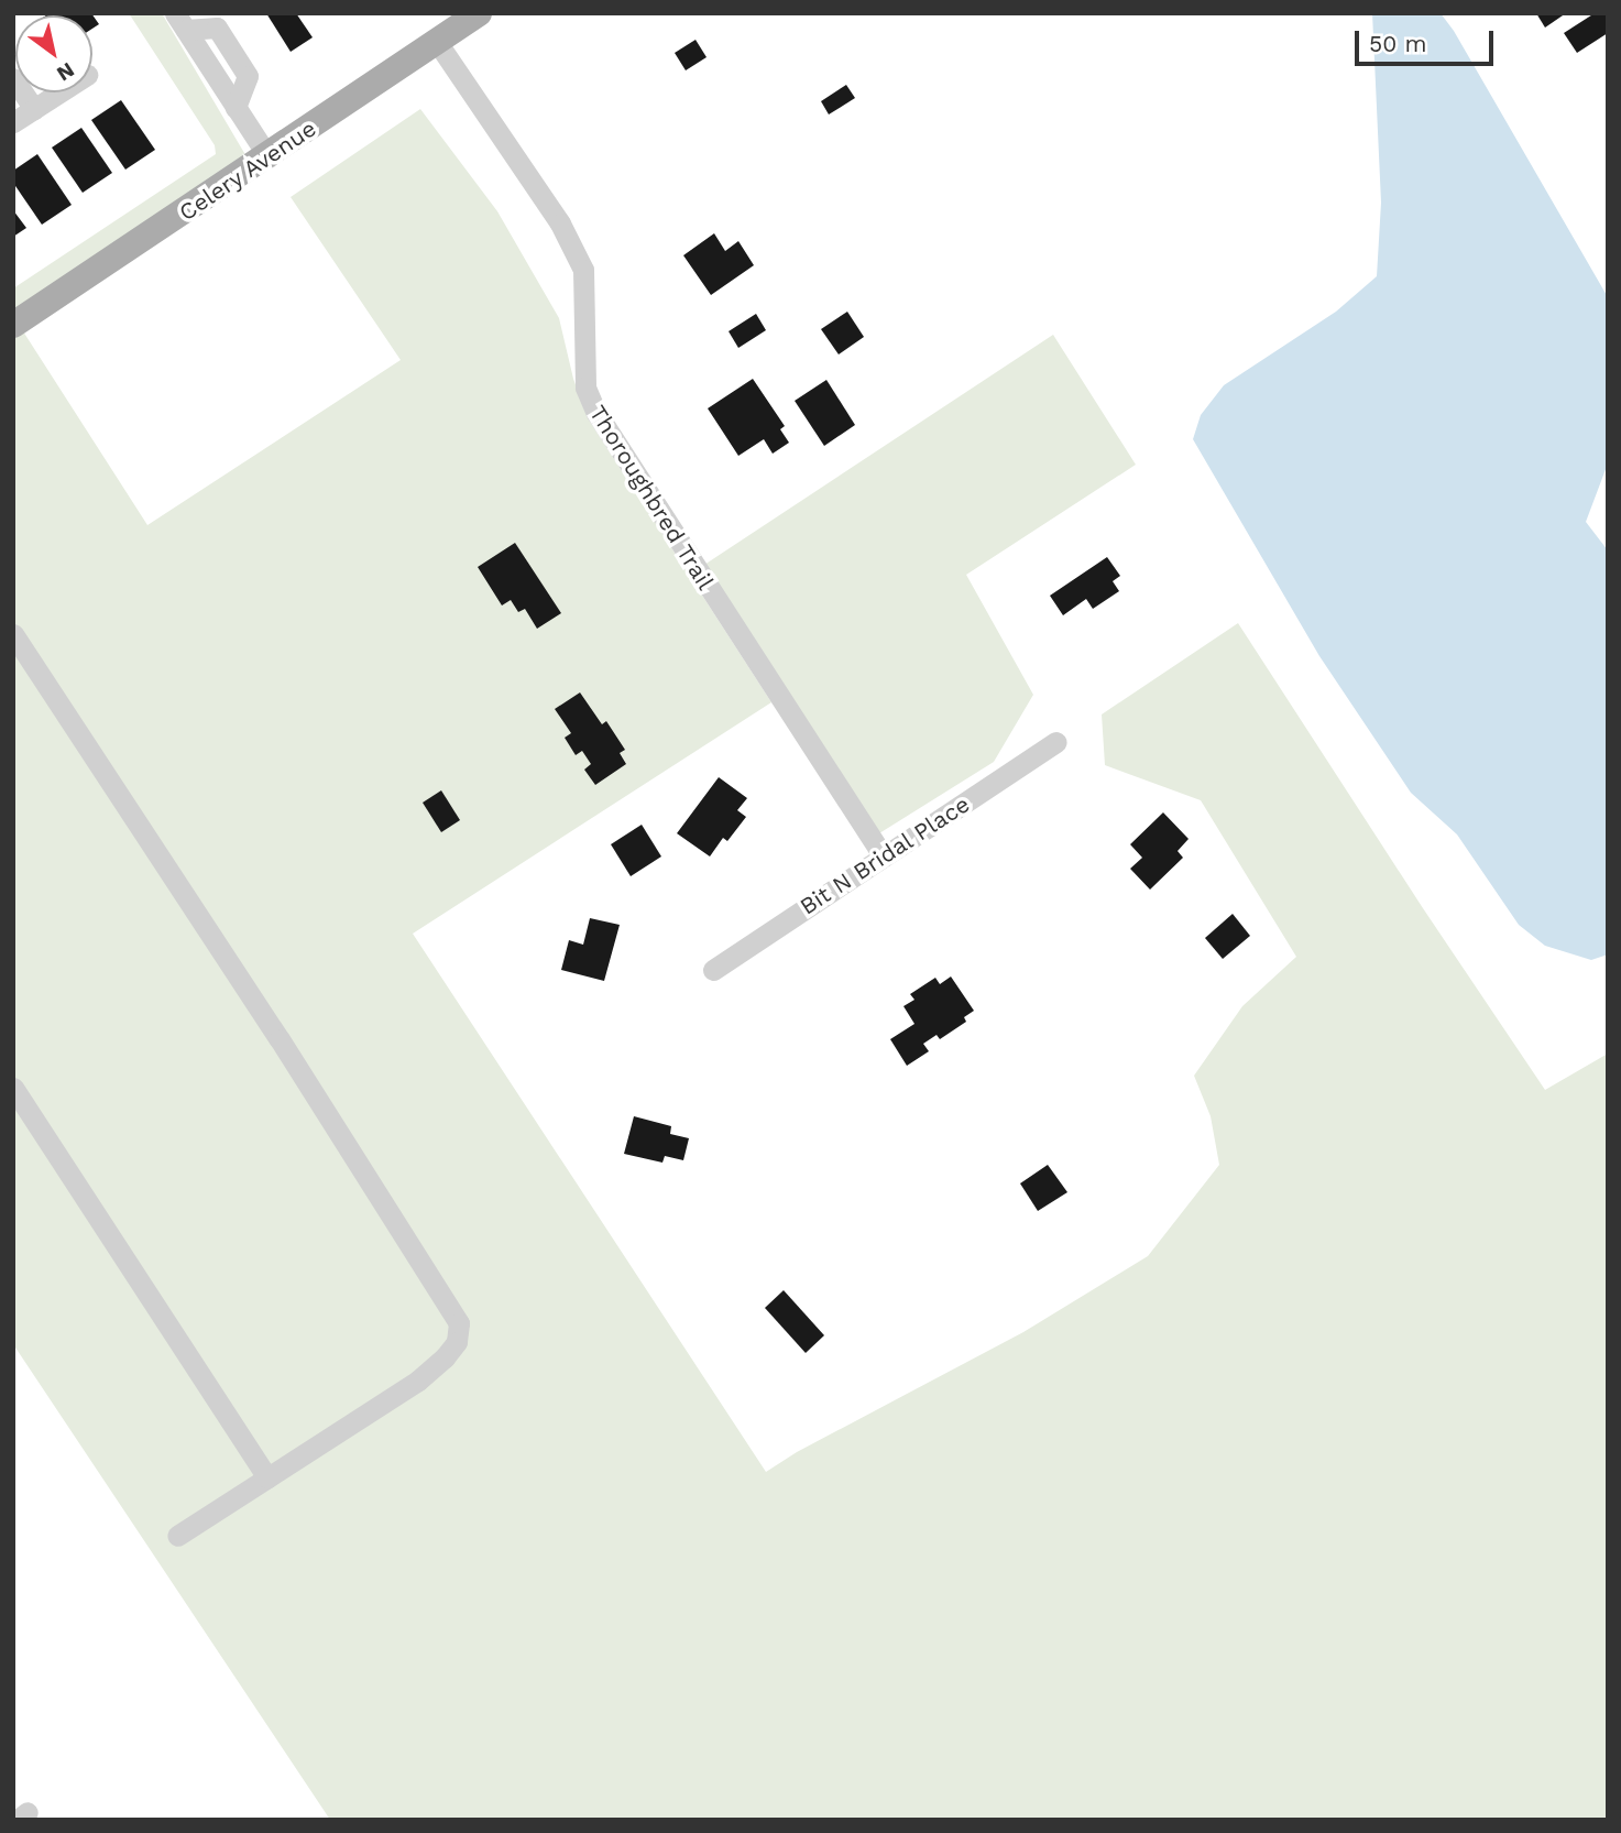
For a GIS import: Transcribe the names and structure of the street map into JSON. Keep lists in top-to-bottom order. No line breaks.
{"streets":{"main road":["Celery Avenue"],"street":["Thoroughbred Trail","Bit N Bridal Place"]},"crossings":[["Celery Avenue","Thoroughbred Trail"],["Thoroughbred Trail","Bit N Bridal Place"]],"scale_bar":"50 m","north":"bottom right"}
